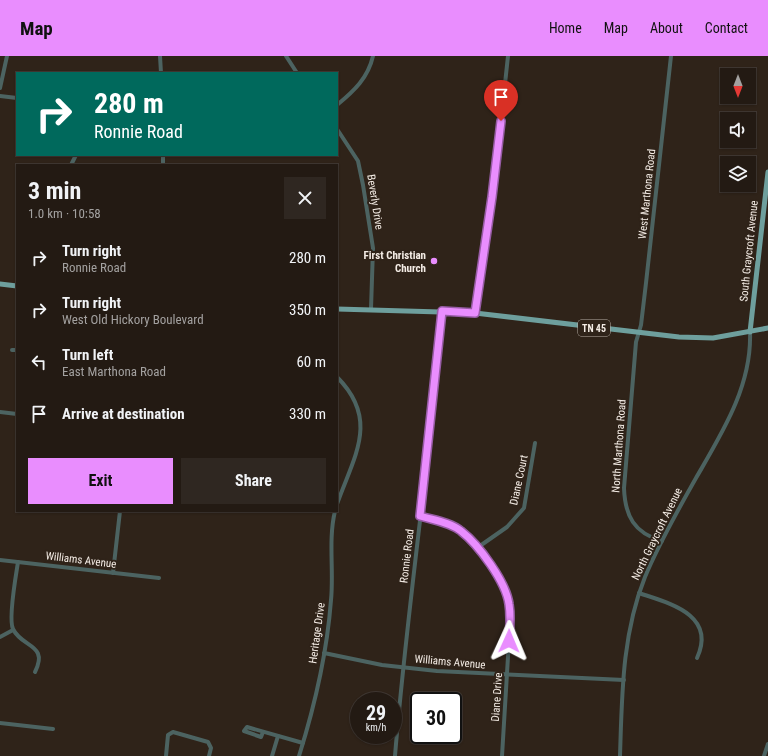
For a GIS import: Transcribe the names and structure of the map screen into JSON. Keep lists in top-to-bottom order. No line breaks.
{"streets":{"main road":["South Graycroft Avenue","TN 45"],"street":["West Marthona Road","Beverly Drive","North Marthona Road","Diane Court","North Graycroft Avenue","Ronnie Road","Williams Avenue","Heritage Drive","Diane Drive"]},"crossings":[["West Marthona Road","TN 45"],["West Marthona Road","North Marthona Road"],["Beverly Drive","TN 45"],["South Graycroft Avenue","TN 45"],["South Graycroft Avenue","North Graycroft Avenue"],["TN 45","North Marthona Road"],["TN 45","North Graycroft Avenue"],["TN 45","Ronnie Road"],["North Marthona Road","North Graycroft Avenue"],["Diane Court","Diane Drive"],["North Graycroft Avenue","Williams Avenue"],["Ronnie Road","Williams Avenue"],["Ronnie Road","Diane Drive"],["Williams Avenue","Heritage Drive"],["Williams Avenue","Diane Drive"]],"places":["First Christian Church"],"north":"bottom","page":{"header":"Map","nav":["Home","Map","About","Contact"],"turn":["280 m","Ronnie Road"],"heading":["3 min","1.0 km · 10:58"],"list":[{"name":"Turn right","note":"Ronnie Road","value":"280 m"},{"name":"Turn right","note":"West Old Hickory Boulevard","value":"350 m"},{"name":"Turn left","note":"East Marthona Road","value":"60 m"},{"name":"Arrive at destination","value":"330 m"}],"buttons":["Exit","Share"],"speed":"29 km/h","limit":"30"}}
